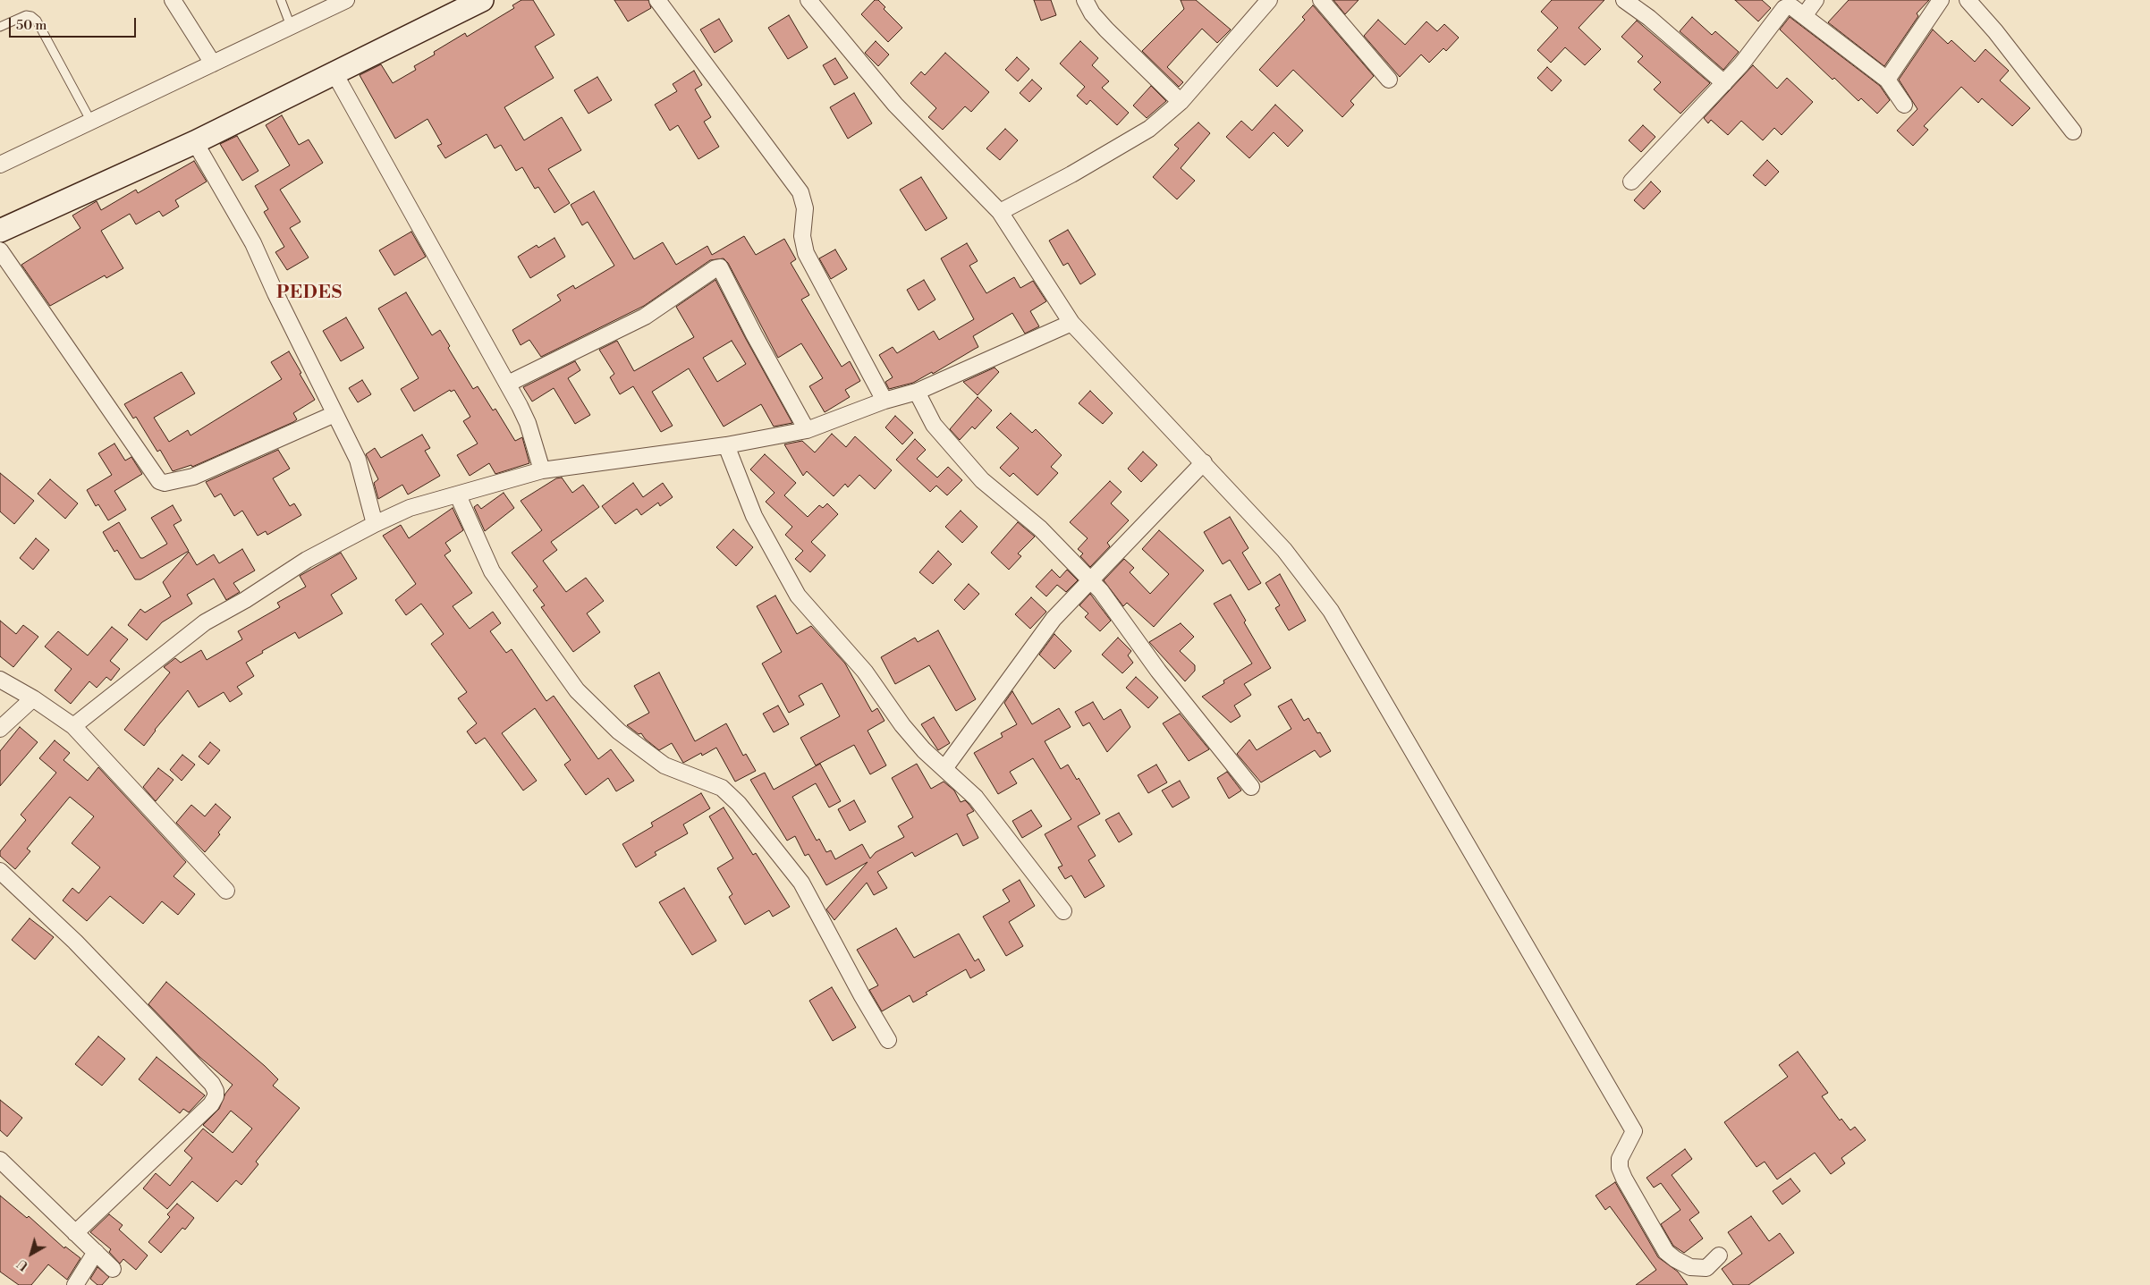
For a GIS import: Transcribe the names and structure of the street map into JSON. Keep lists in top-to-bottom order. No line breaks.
{"districts":["PEDES"],"scale_bar":"50 m","north":"bottom left"}
